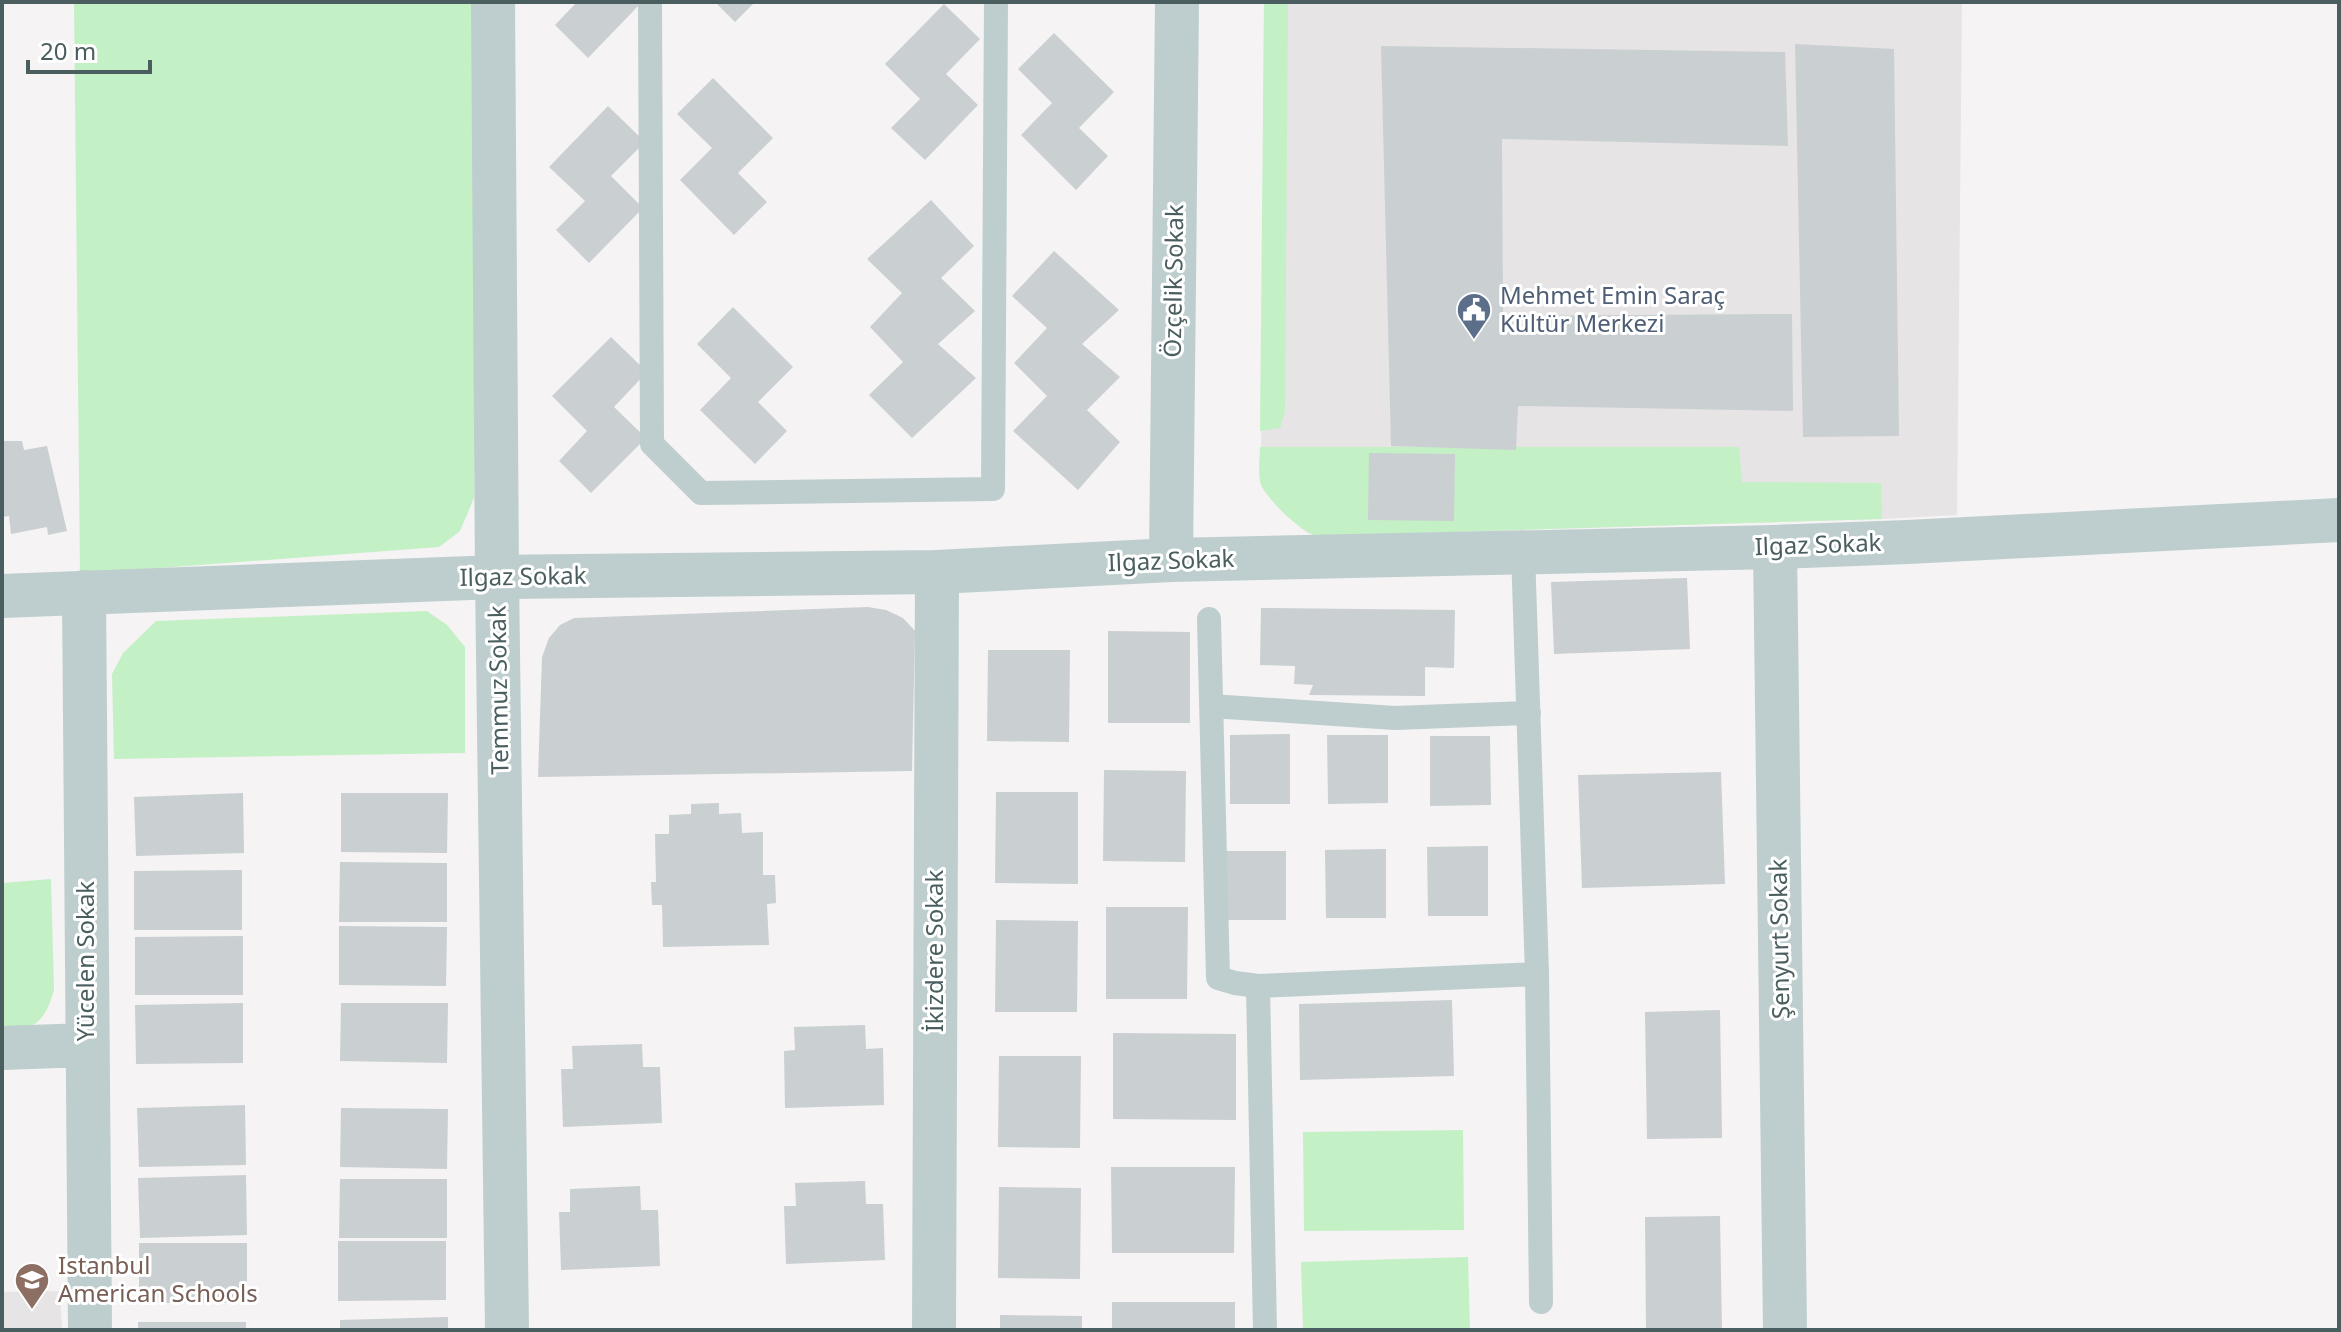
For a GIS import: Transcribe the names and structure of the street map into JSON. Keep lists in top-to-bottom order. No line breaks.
{"streets":{"street":["Özçelik Sokak","Ilgaz Sokak","Temmuz Sokak","Şenyurt Sokak","İkizdere Sokak","Yücelen Sokak"]},"crossings":[["Özçelik Sokak","Ilgaz Sokak"],["Ilgaz Sokak","Temmuz Sokak"],["Ilgaz Sokak","Şenyurt Sokak"],["Ilgaz Sokak","İkizdere Sokak"],["Ilgaz Sokak","Yücelen Sokak"]],"places":{"public building":["Mehmet Emin Saraç Kültür Merkezi"],"school or university":["Istanbul American Schools"]},"scale_bar":"20 m"}
